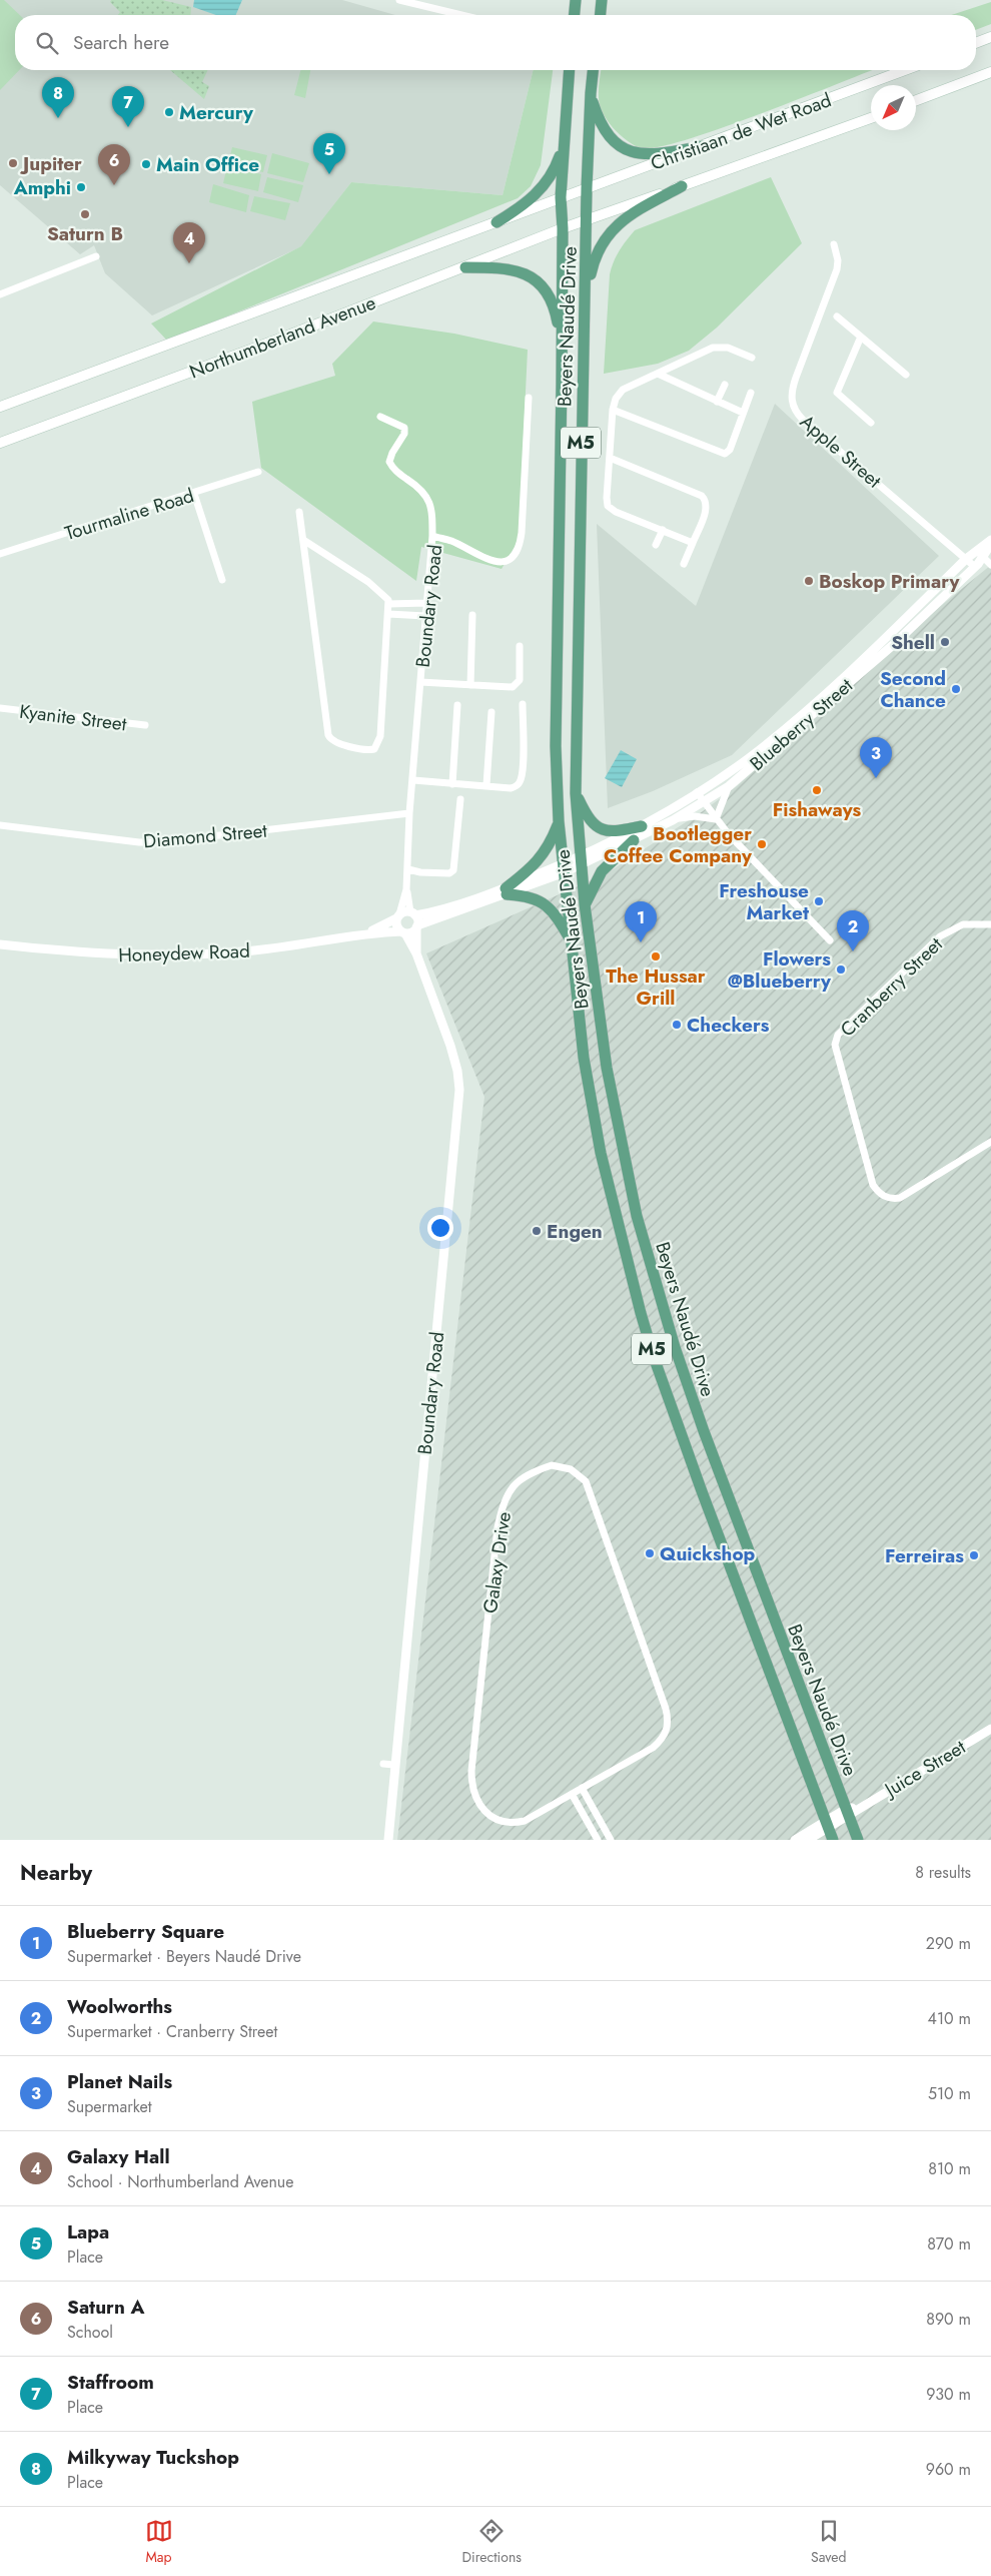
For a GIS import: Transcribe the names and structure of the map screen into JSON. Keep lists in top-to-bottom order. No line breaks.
{"streets":{"main road":["Christiaan de Wet Road","Beyers Naudé Drive","Northumberland Avenue","M5"],"street":["Apple Street","Tourmaline Road","Boundary Road","Kyanite Street","Blueberry Street","Diamond Street","Honeydew Road","Cranberry Street","Galaxy Drive","Juice Street"]},"crossings":[["Christiaan de Wet Road","Beyers Naudé Drive"],["Christiaan de Wet Road","Northumberland Avenue"],["Beyers Naudé Drive","Northumberland Avenue"],["Beyers Naudé Drive","Blueberry Street"],["Beyers Naudé Drive","Juice Street"],["Apple Street","Blueberry Street"],["Boundary Road","Diamond Street"],["Boundary Road","Honeydew Road"]],"places":["Mercury","Jupiter","Main Office","Amphi","Saturn B","Boskop Primary","Shell","Second Chance","Fishaways","Bootlegger Coffee Company","Freshouse Market","The Hussar Grill","Flowers @Blueberry","Checkers","Engen","Quickshop","Ferreiras"],"north":"bottom left","page":{"search":"Search here","pins":["8","7","5","6","4","3","1","2"],"heading":["Nearby","8 results"],"list":[{"mark":"1","name":"Blueberry Square","note":"Supermarket · Beyers Naudé Drive","value":"290 m"},{"mark":"2","name":"Woolworths","note":"Supermarket · Cranberry Street","value":"410 m"},{"mark":"3","name":"Planet Nails","note":"Supermarket","value":"510 m"},{"mark":"4","name":"Galaxy Hall","note":"School · Northumberland Avenue","value":"810 m"},{"mark":"5","name":"Lapa","note":"Place","value":"870 m"},{"mark":"6","name":"Saturn A","note":"School","value":"890 m"},{"mark":"7","name":"Staffroom","note":"Place","value":"930 m"},{"mark":"8","name":"Milkyway Tuckshop","note":"Place","value":"960 m"}],"nav":["Map","Directions","Saved"]}}
